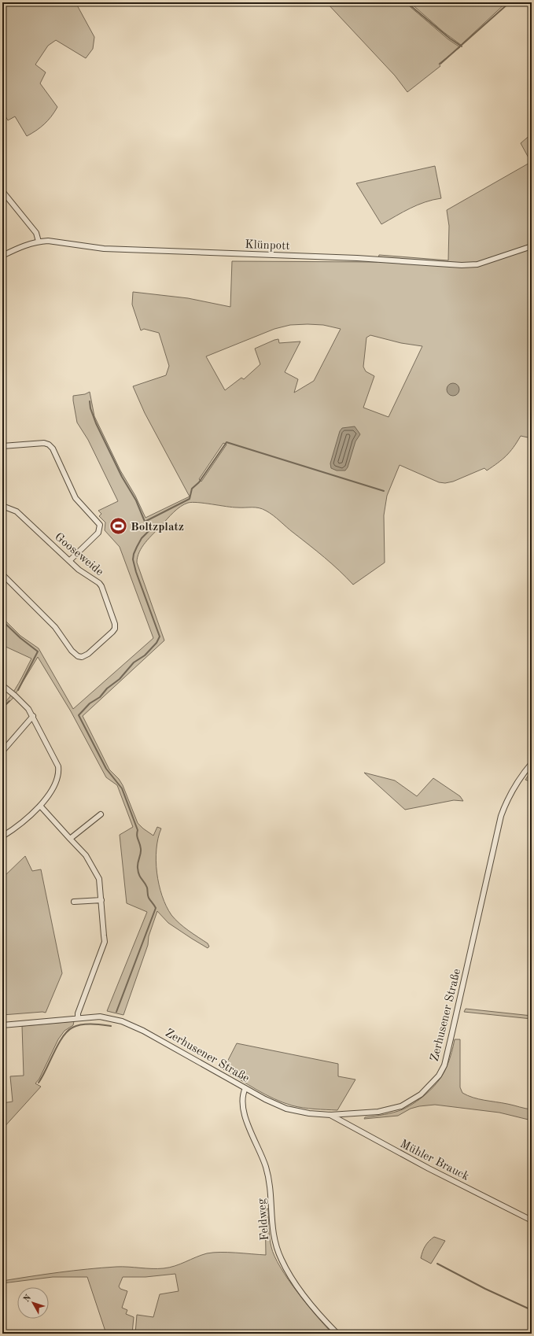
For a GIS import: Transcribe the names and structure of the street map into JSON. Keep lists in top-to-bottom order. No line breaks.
{"streets":{"street":["Klünpott","Gooseweide","Zerhusener Straße","Mühler Brauck","Feldweg"]},"crossings":[["Zerhusener Straße","Mühler Brauck"],["Zerhusener Straße","Feldweg"]],"places":{"sports":["Boltzplatz"]},"north":"top left"}
